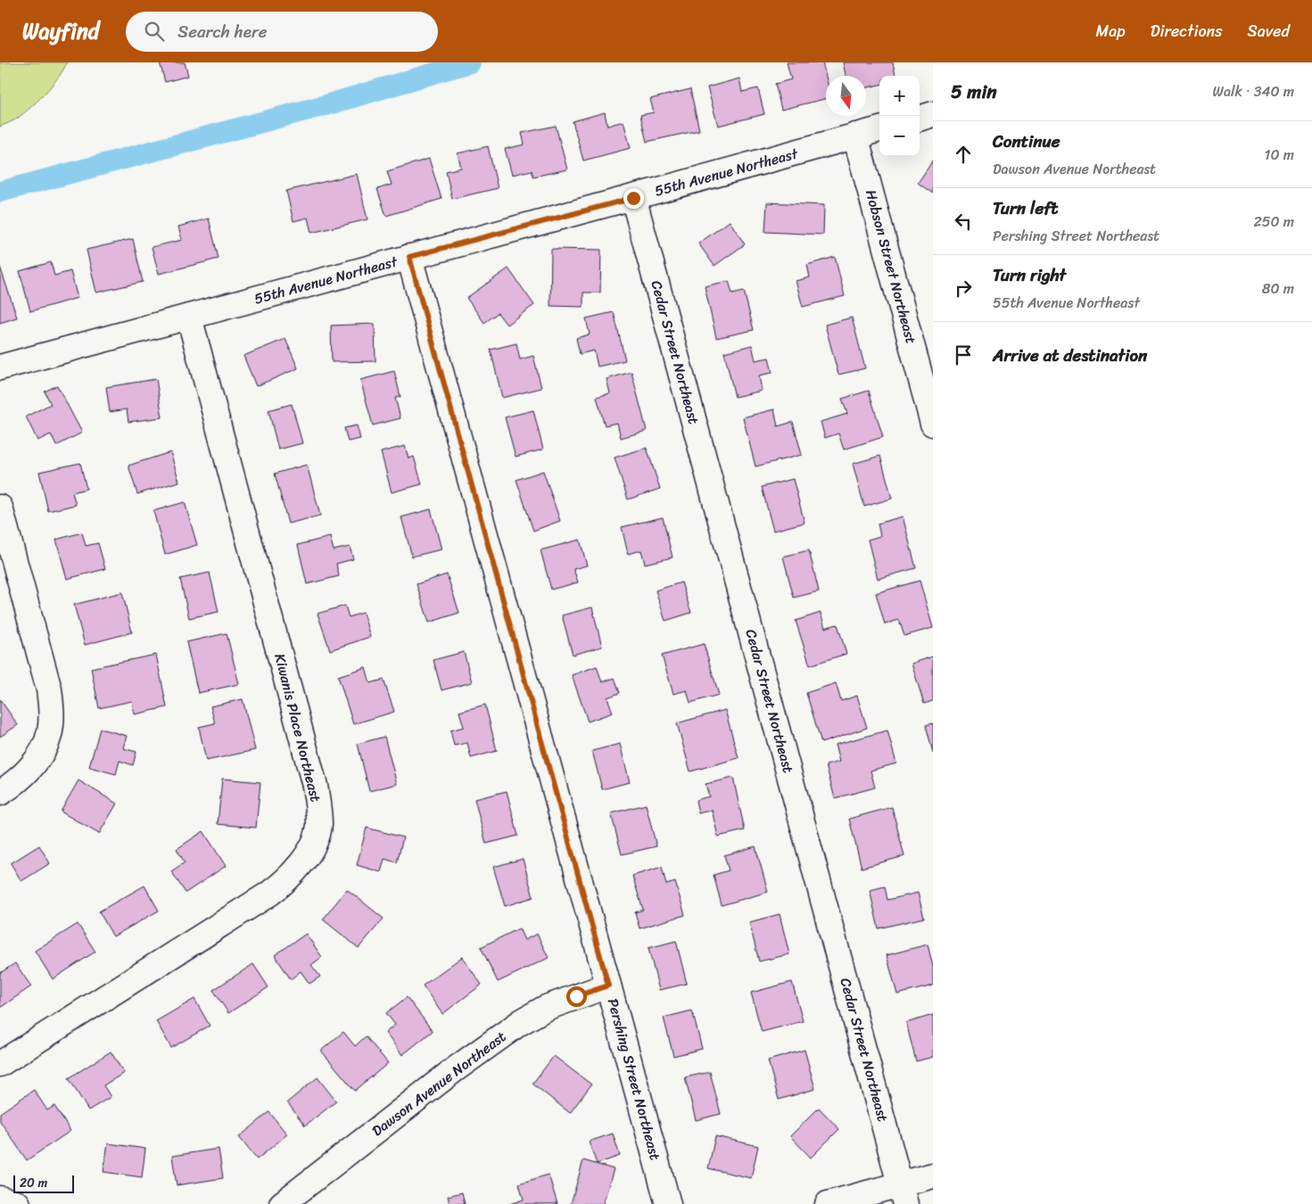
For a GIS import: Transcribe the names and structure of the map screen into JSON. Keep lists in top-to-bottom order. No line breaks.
{"streets":{"street":["55th Avenue Northeast","Hobson Street Northeast","Cedar Street Northeast","Kiwanis Place Northeast","Pershing Street Northeast","Dawson Avenue Northeast"]},"crossings":[["55th Avenue Northeast","Hobson Street Northeast"],["55th Avenue Northeast","Cedar Street Northeast"],["55th Avenue Northeast","Kiwanis Place Northeast"],["55th Avenue Northeast","Pershing Street Northeast"],["Pershing Street Northeast","Dawson Avenue Northeast"]],"scale_bar":"20 m","north":"bottom","page":{"header":"Wayfind","search":"Search here","nav":["Map","Directions","Saved"],"heading":["5 min","Walk · 340 m"],"map_buttons":["+","−"],"list":[["Continue","Dawson Avenue Northeast","10 m"],["Turn left","Pershing Street Northeast","250 m"],["Turn right","55th Avenue Northeast","80 m"],"Arrive at destination"],"scale":"20 m"}}
